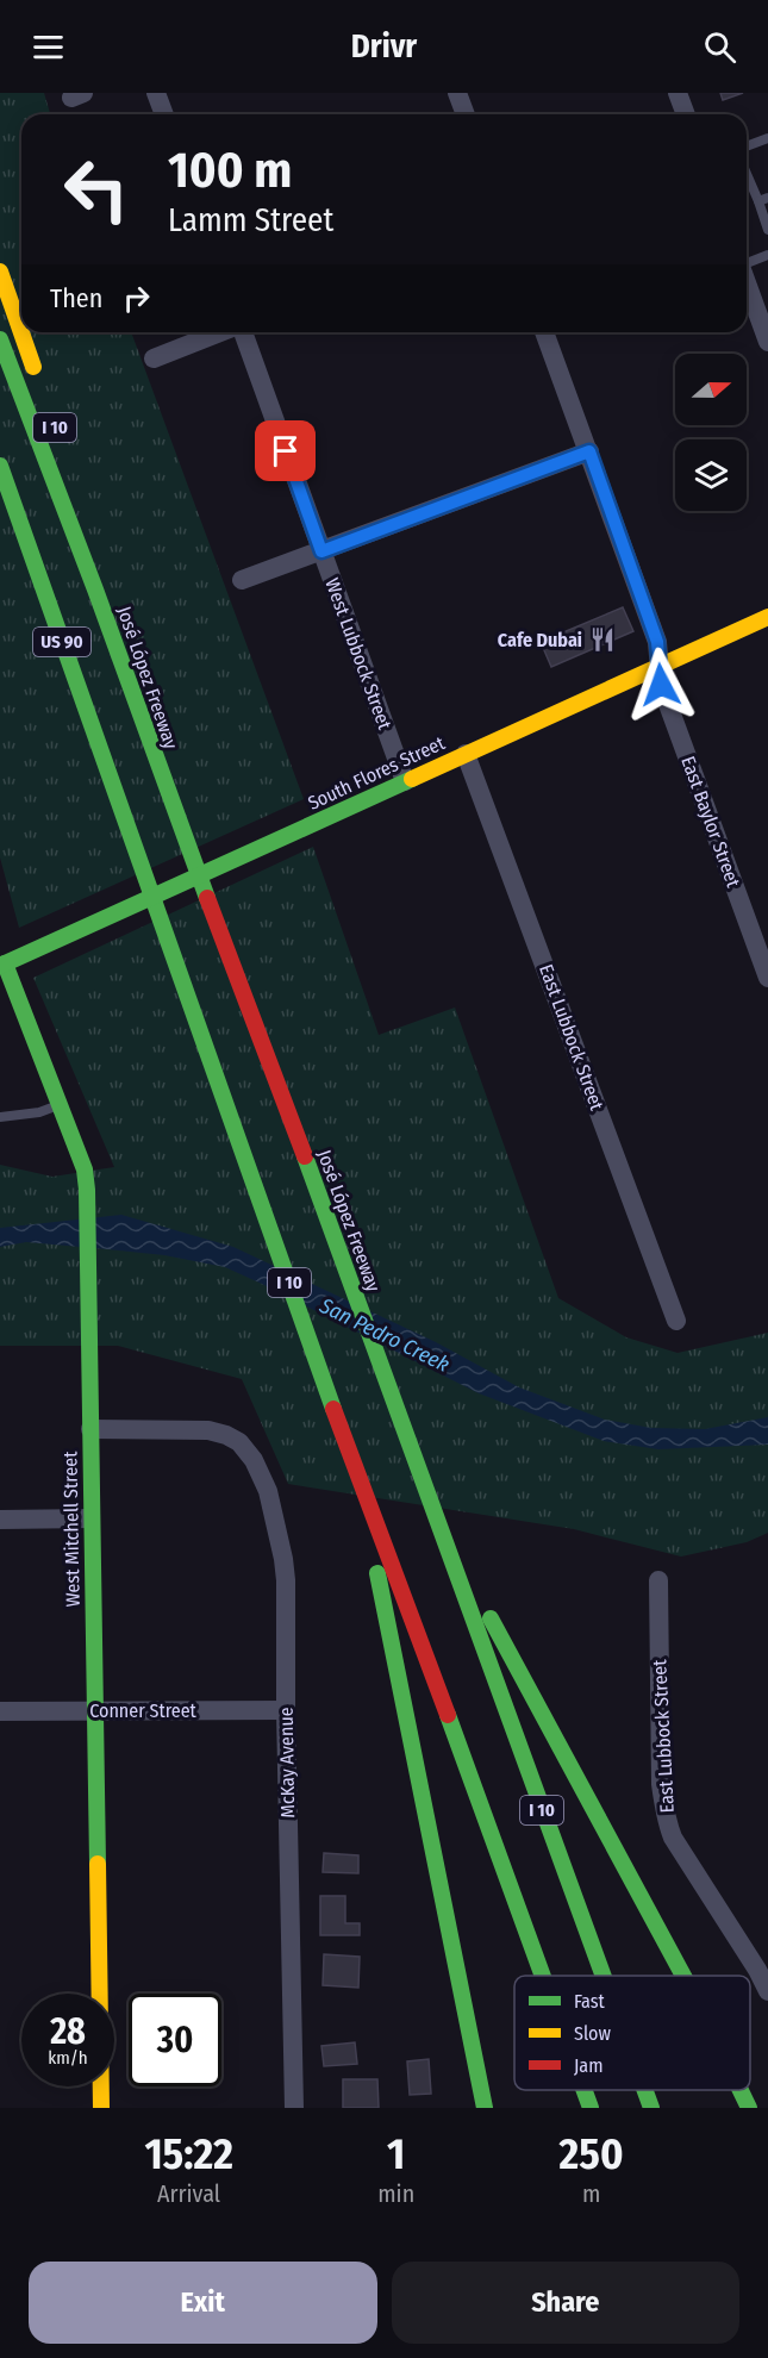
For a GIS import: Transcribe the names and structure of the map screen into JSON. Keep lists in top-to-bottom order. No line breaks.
{"streets":{"main road":["I 10","US 90","José López Freeway","South Flores Street","West Mitchell Street"],"street":["West Lubbock Street","East Baylor Street","East Lubbock Street","Conner Street","McKay Avenue"]},"crossings":[["I 10","US 90"],["I 10","José López Freeway"],["West Lubbock Street","South Flores Street"],["South Flores Street","East Baylor Street"],["South Flores Street","East Lubbock Street"],["South Flores Street","West Mitchell Street"],["West Mitchell Street","Conner Street"],["West Mitchell Street","McKay Avenue"],["Conner Street","McKay Avenue"]],"water":["San Pedro Creek"],"places":{"restaurant":["Cafe Dubai"]},"legend":["Fast","Slow","Jam"],"north":"right","page":{"header":"Drivr","turn":["100 m","Lamm Street"],"then":"Then","speed":"28 km/h","limit":"30","eta":["15:22","Arrival","1","min","250","m"],"buttons":["Exit","Share"]}}
